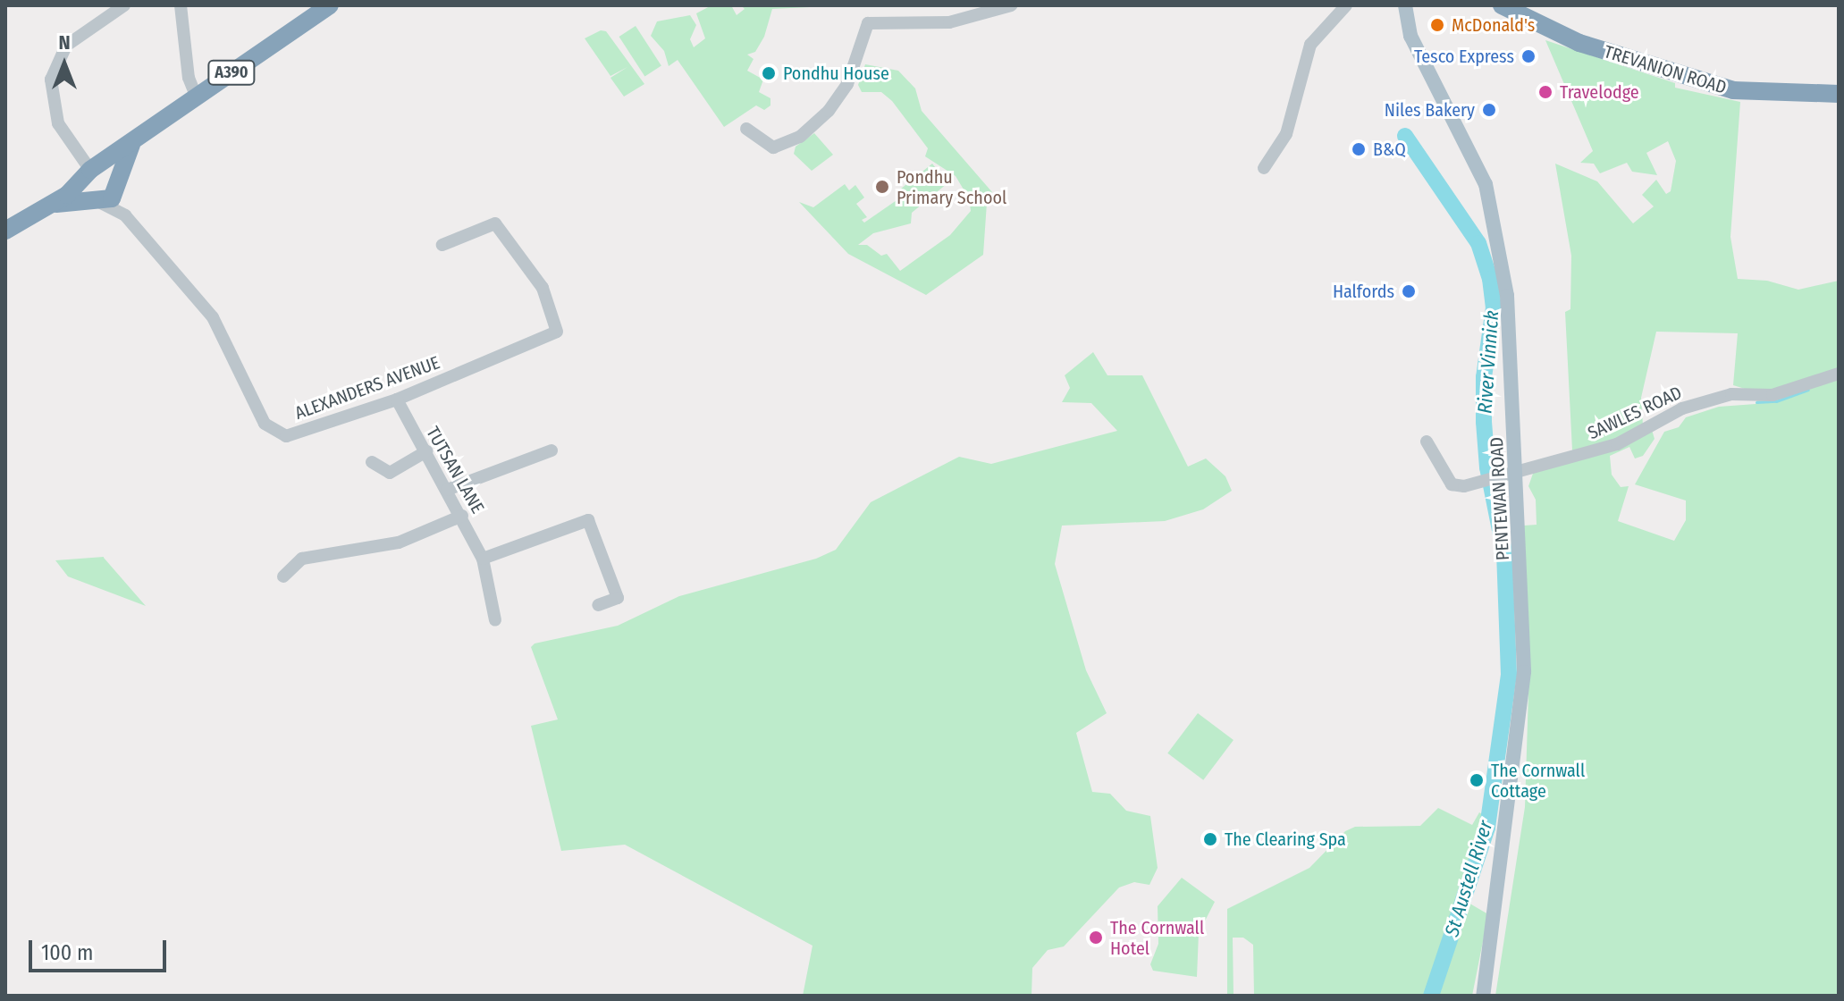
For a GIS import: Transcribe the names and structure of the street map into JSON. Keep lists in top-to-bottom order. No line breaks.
{"streets":{"highway":["TREVANION ROAD","A390"],"main road":["PENTEWAN ROAD"],"street":["ALEXANDERS AVENUE","SAWLES ROAD","TUTSAN LANE"]},"crossings":[["A390","ALEXANDERS AVENUE"],["ALEXANDERS AVENUE","TUTSAN LANE"],["SAWLES ROAD","PENTEWAN ROAD"]],"water":["River Vinnick","St Austell River"],"places":["McDonald's","Tesco Express","Pondhu House","Travelodge","Niles Bakery","B&Q","Pondhu Primary School","Halfords","The Cornwall Cottage","The Clearing Spa","The Cornwall Hotel"],"scale_bar":"100 m","north":"top"}
